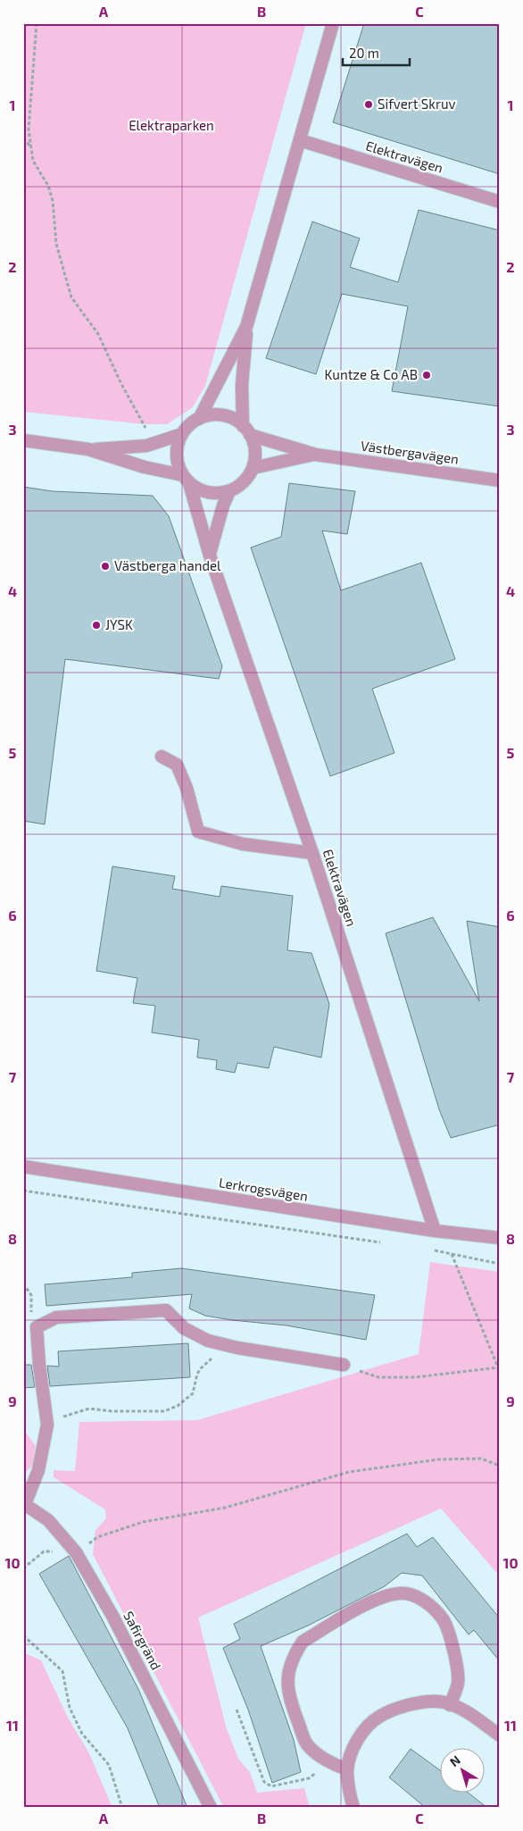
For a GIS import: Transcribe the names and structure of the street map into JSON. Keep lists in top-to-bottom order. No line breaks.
{"streets":{"street":["Elektravägen","Västbergavägen","Lerkrogsvägen","Safirgränd"]},"crossings":[["Elektravägen","Västbergavägen"],["Elektravägen","Lerkrogsvägen"]],"parks":["Elektraparken"],"places":["Sifvert Skruv","Kuntze & Co AB","Västberga handel","JYSK"],"scale_bar":"20 m","north":"top left","grid":{"columns":["A","B","C"],"rows":["1","2","3","4","5","6","7","8","9","10","11"]}}
